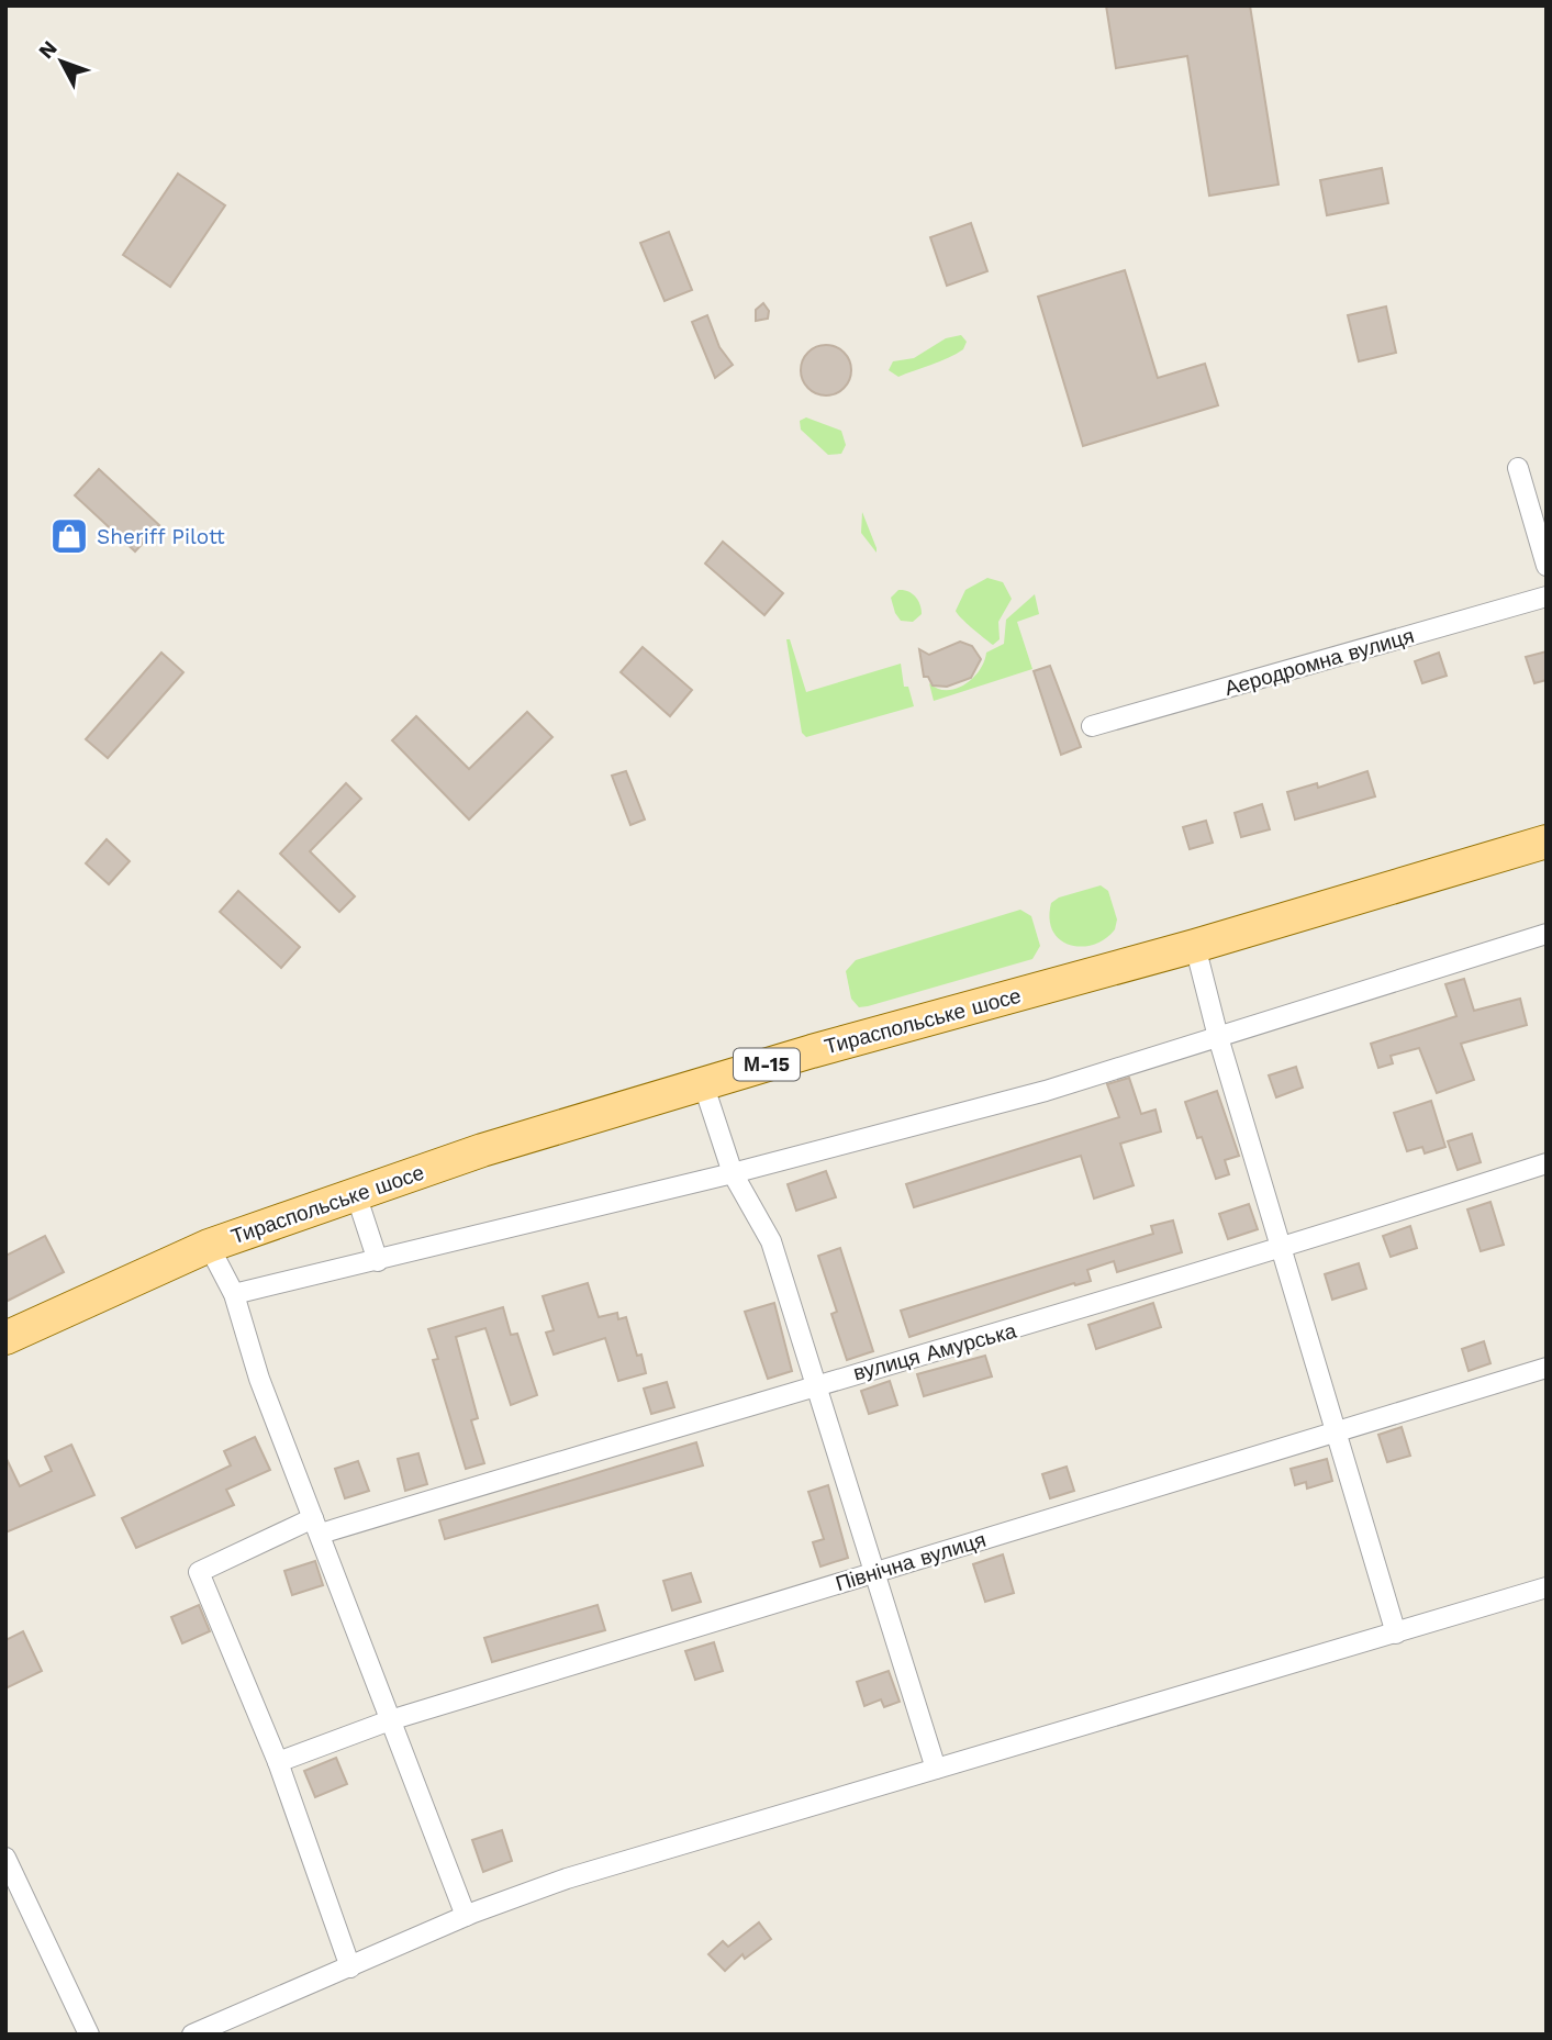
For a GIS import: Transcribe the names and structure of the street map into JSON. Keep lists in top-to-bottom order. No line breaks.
{"streets":{"main road":["Тираспольське шосе","М-15"],"street":["Аеродромна вулиця","вулиця Амурська","Північна вулиця"]},"crossings":[["вулиця Амурська","Північна вулиця"]],"places":{"shop":["Sheriff Pilott"]},"north":"top left"}
